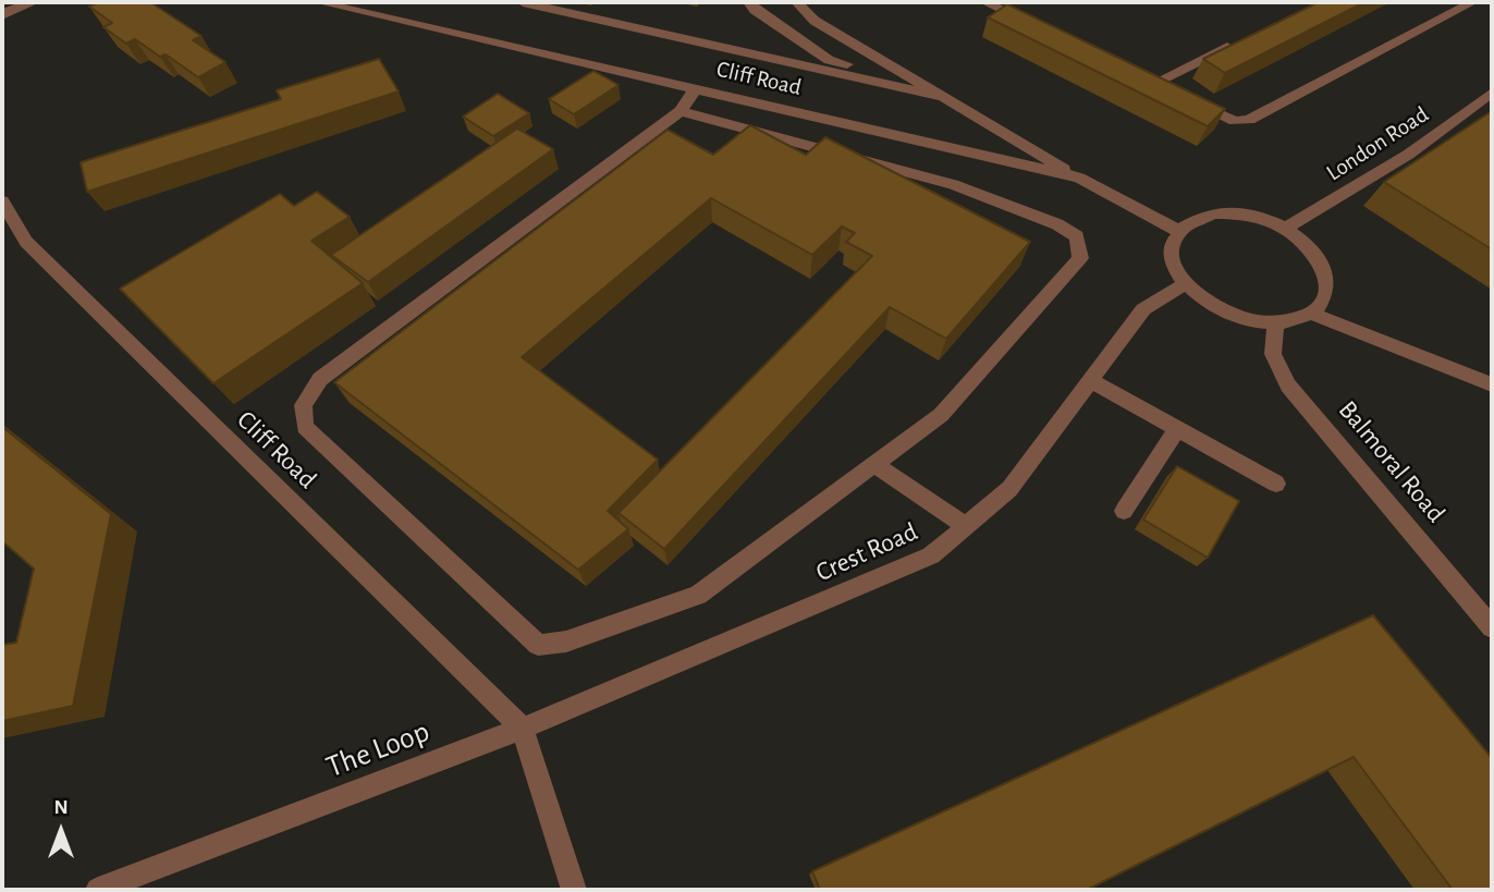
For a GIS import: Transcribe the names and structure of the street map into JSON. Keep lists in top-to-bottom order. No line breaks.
{"streets":{"lane":["Cliff Road","London Road","Balmoral Road","Crest Road","The Loop"]},"crossings":[["Cliff Road","London Road"],["Cliff Road","Balmoral Road"],["Cliff Road","Crest Road"],["Cliff Road","The Loop"],["London Road","Balmoral Road"],["London Road","Crest Road"],["Balmoral Road","Crest Road"],["Crest Road","The Loop"]],"north":"top"}
